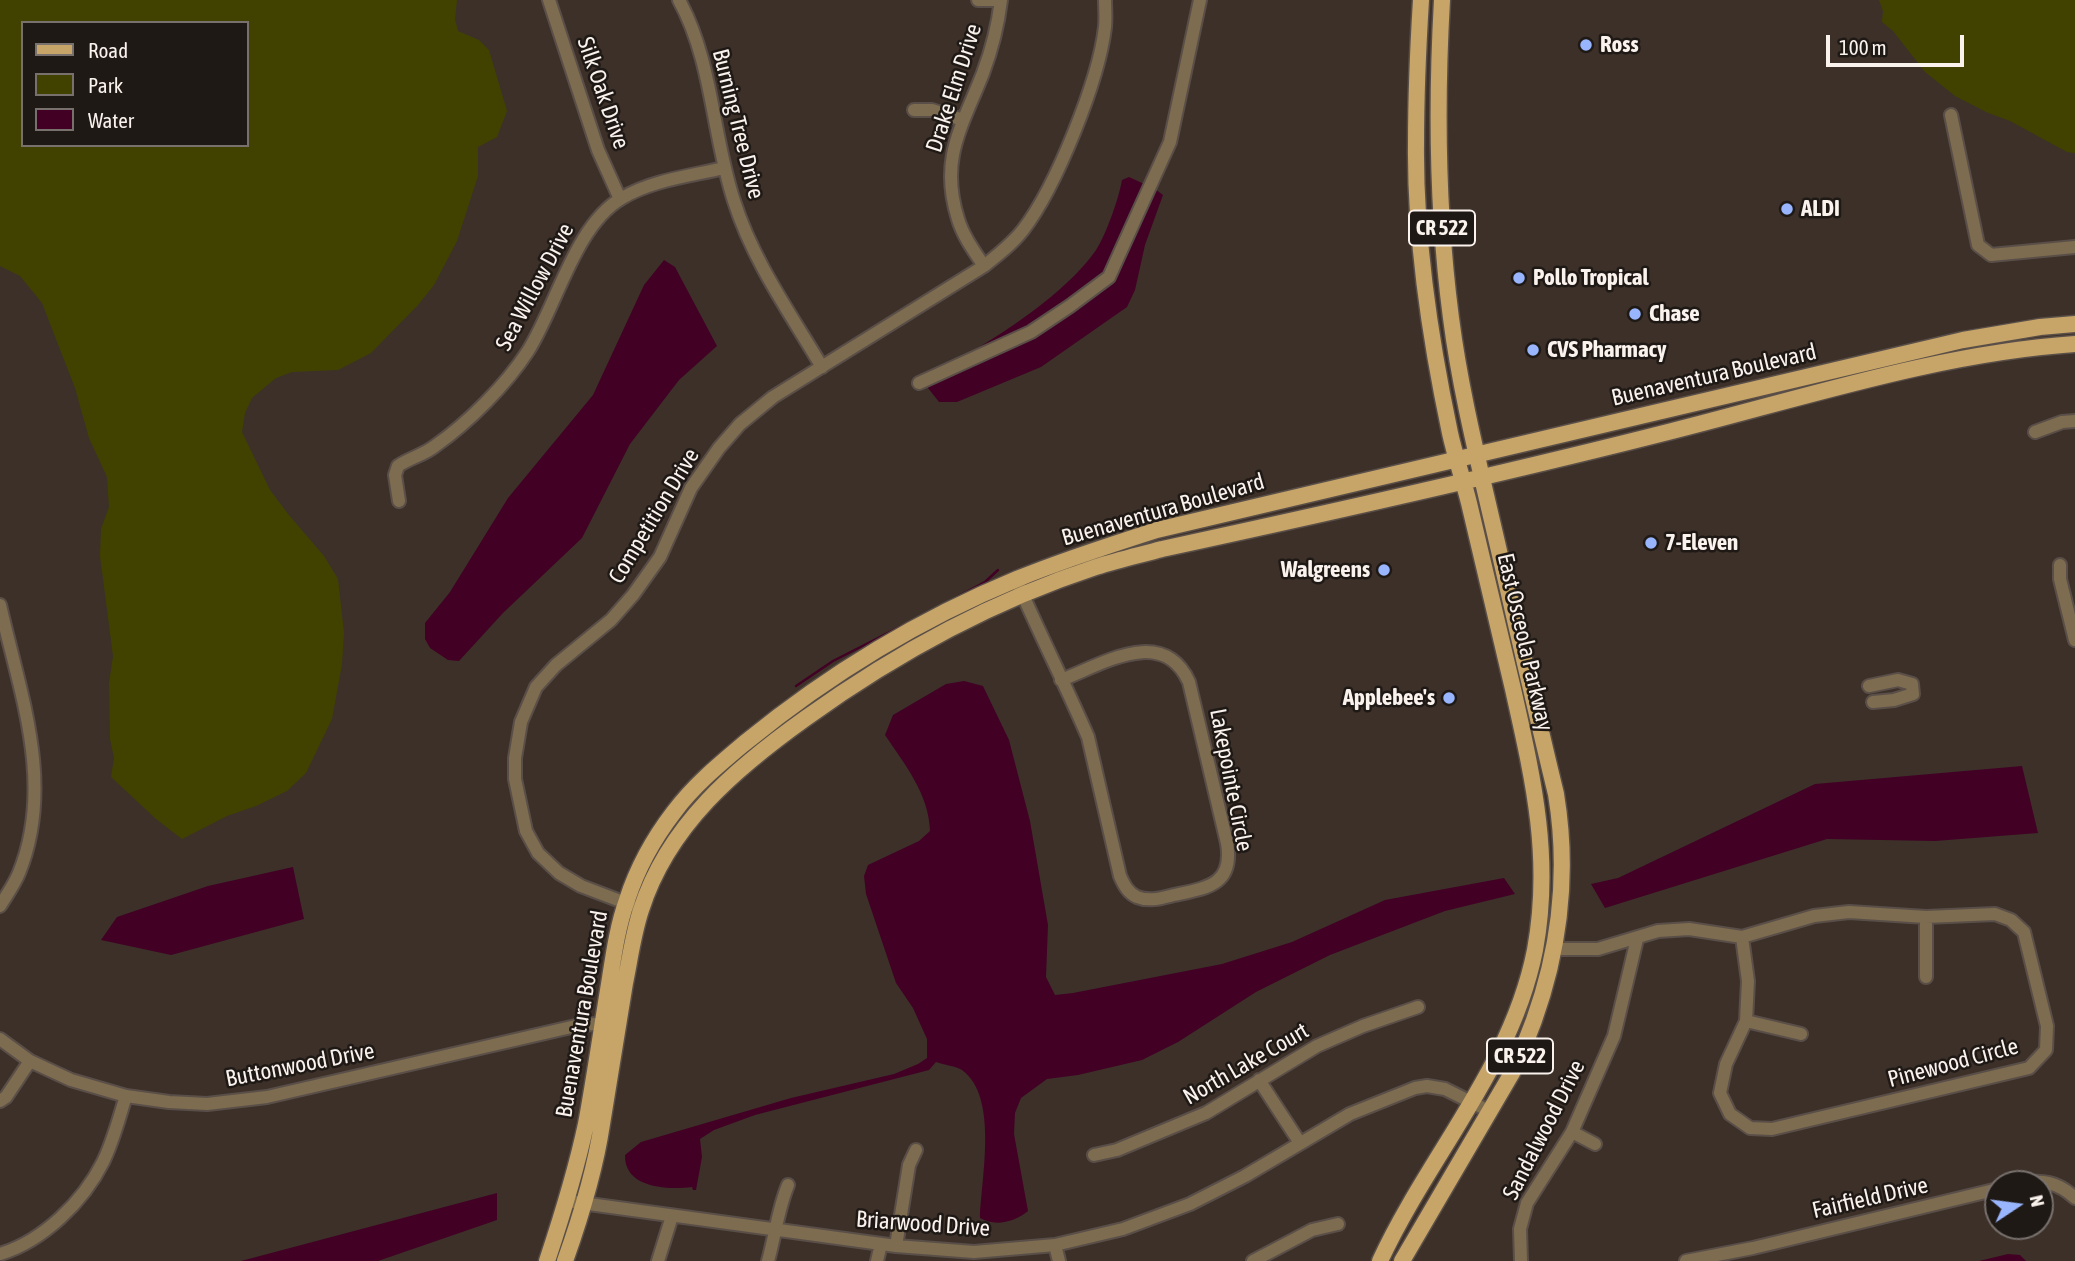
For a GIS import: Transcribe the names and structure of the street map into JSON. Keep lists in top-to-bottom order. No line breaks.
{"streets":{"main road":["CR 522","Buenaventura Boulevard","East Osceola Parkway"],"street":["Drake Elm Drive","Silk Oak Drive","Burning Tree Drive","Sea Willow Drive","Competition Drive","Lakepointe Circle","Pinewood Circle","North Lake Court","Buttonwood Drive","Sandalwood Drive","Fairfield Drive","Briarwood Drive"]},"crossings":[["Drake Elm Drive","Competition Drive"],["Silk Oak Drive","Sea Willow Drive"],["Burning Tree Drive","Sea Willow Drive"],["Burning Tree Drive","Competition Drive"],["Buenaventura Boulevard","Competition Drive"],["Buenaventura Boulevard","East Osceola Parkway"],["Buenaventura Boulevard","Lakepointe Circle"],["Buenaventura Boulevard","Buttonwood Drive"],["Buenaventura Boulevard","Briarwood Drive"],["East Osceola Parkway","Pinewood Circle"],["East Osceola Parkway","Briarwood Drive"],["Pinewood Circle","Sandalwood Drive"]],"places":["Ross","ALDI","Pollo Tropical","Chase","CVS Pharmacy","7-Eleven","Walgreens","Applebee's"],"legend":["Road","Park","Water"],"scale_bar":"100 m","north":"right"}
